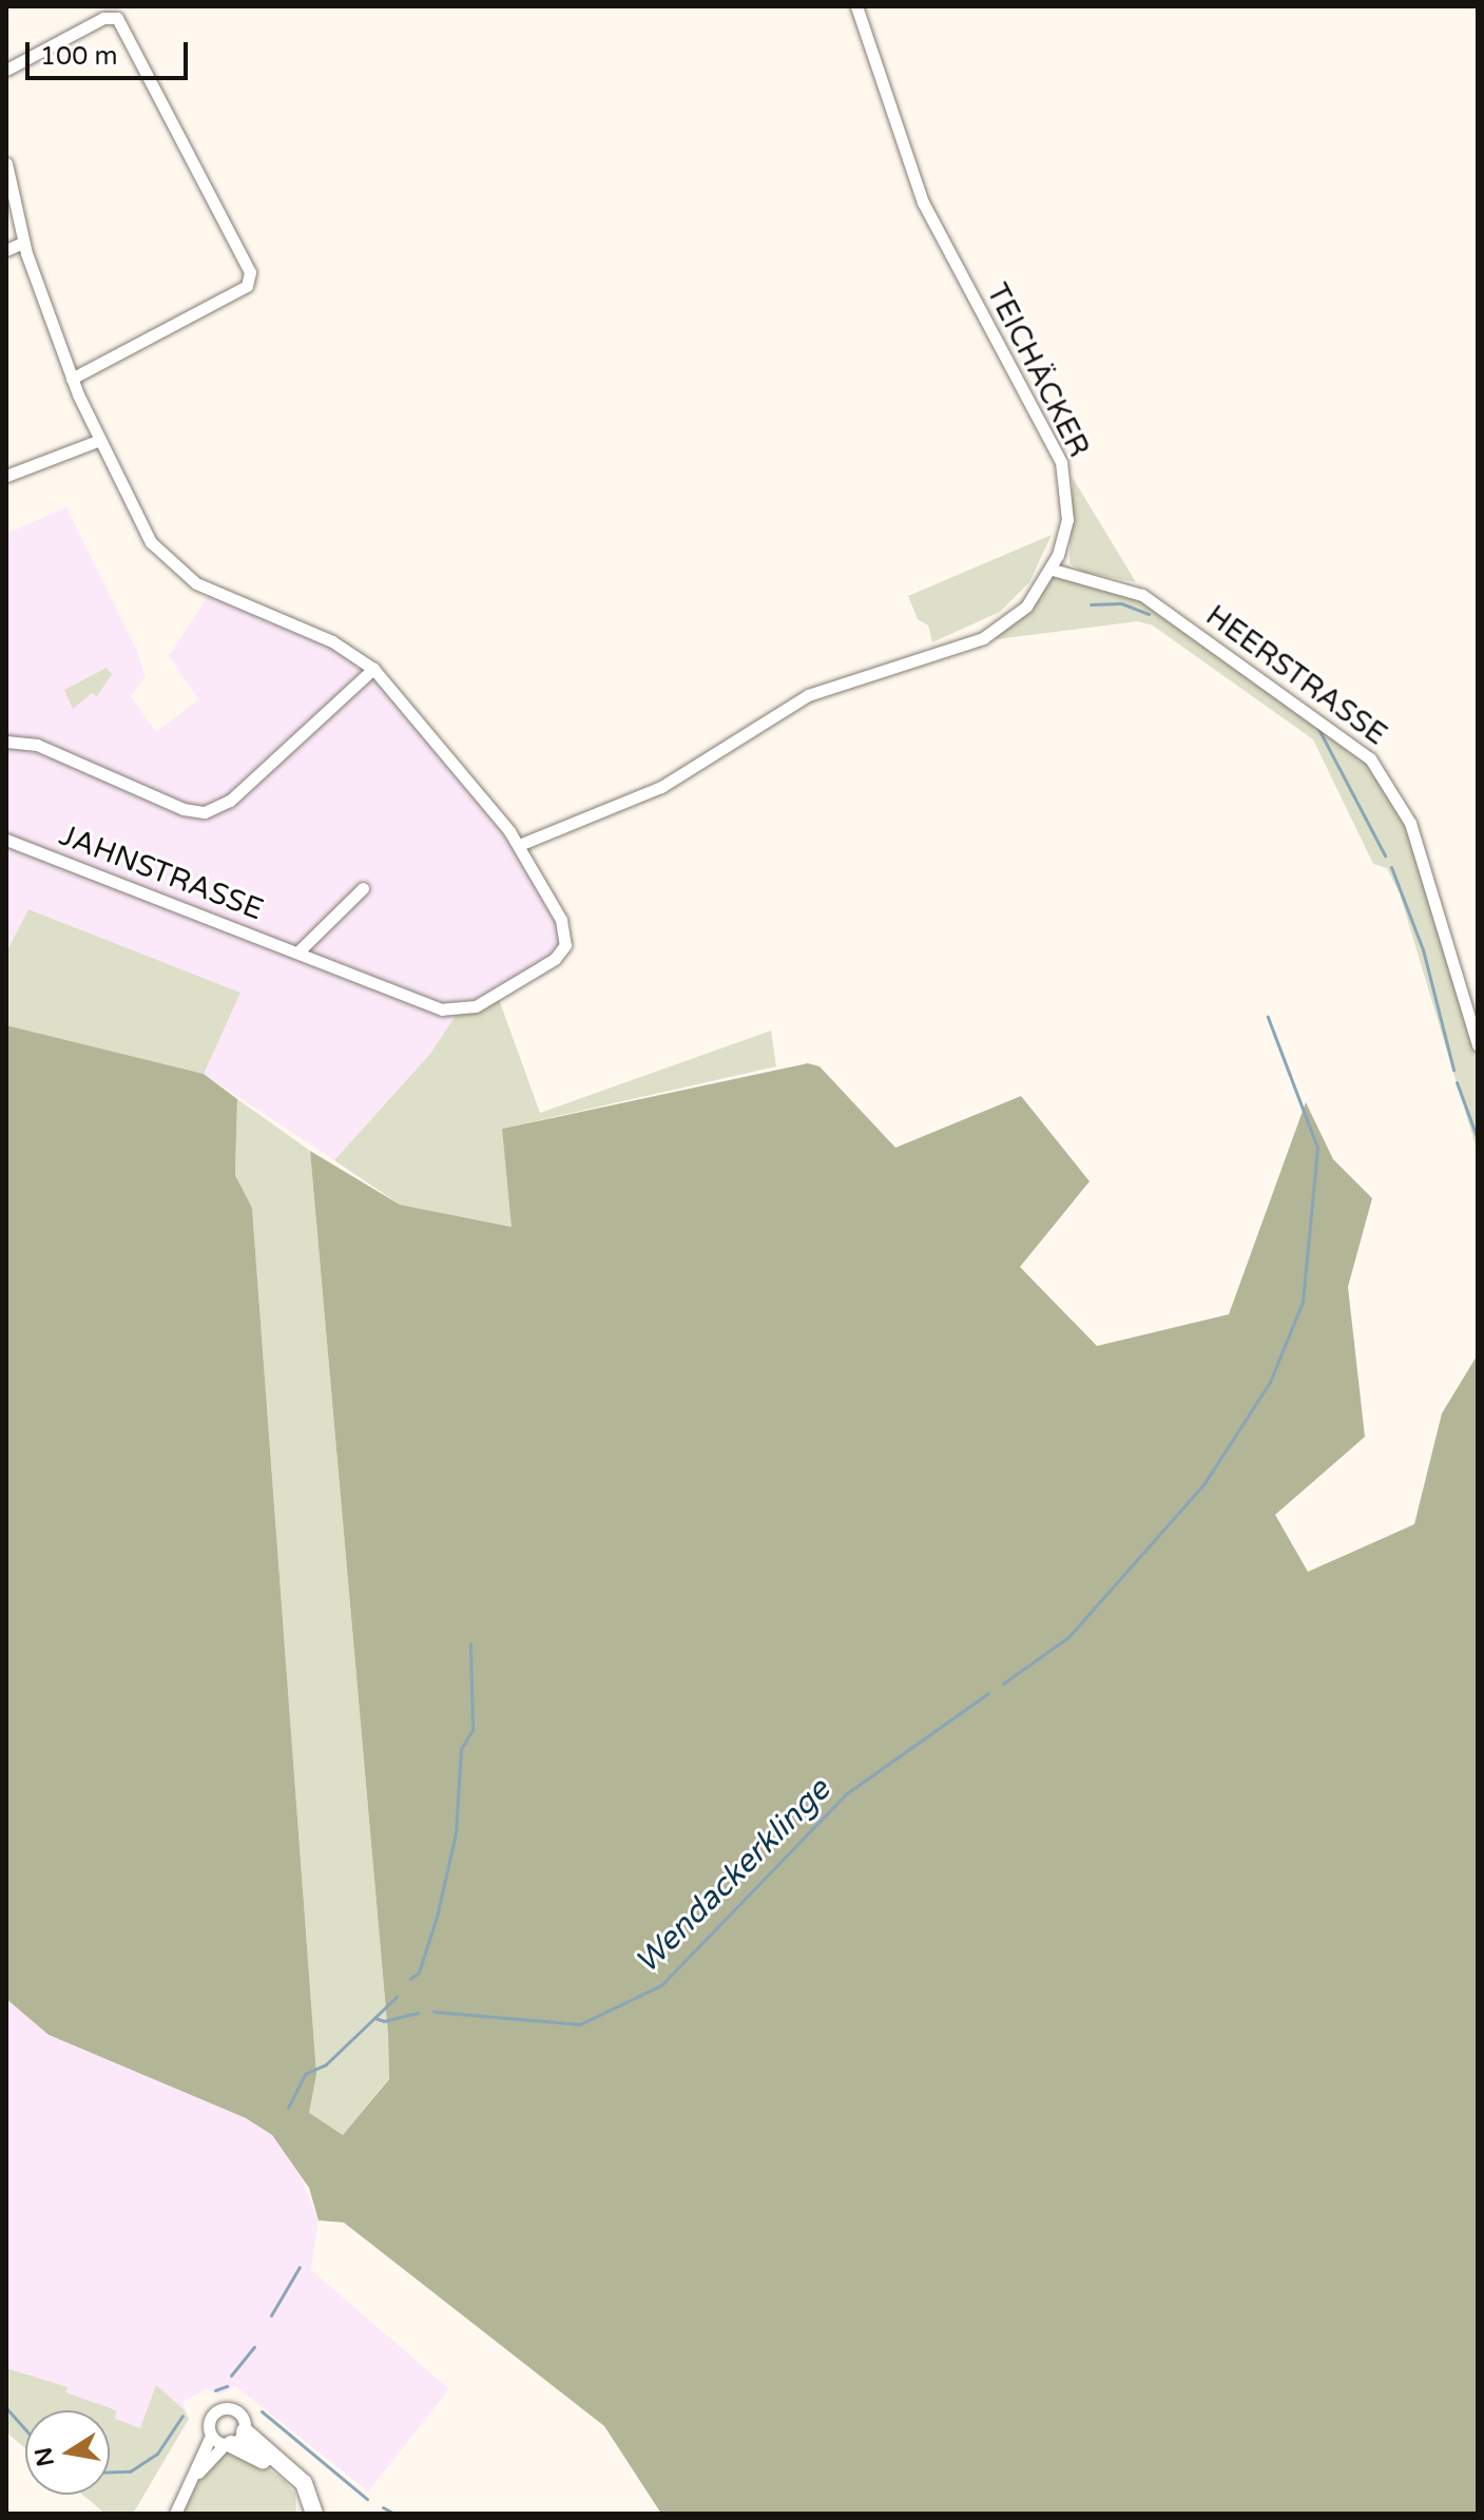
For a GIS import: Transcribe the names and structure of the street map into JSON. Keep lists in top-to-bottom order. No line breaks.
{"streets":{"street":["TEICHÄCKER","HEERSTRASSE","JAHNSTRASSE"]},"crossings":[["TEICHÄCKER","HEERSTRASSE"],["TEICHÄCKER","JAHNSTRASSE"]],"water":["Wendackerklinge"],"scale_bar":"100 m","north":"left"}
